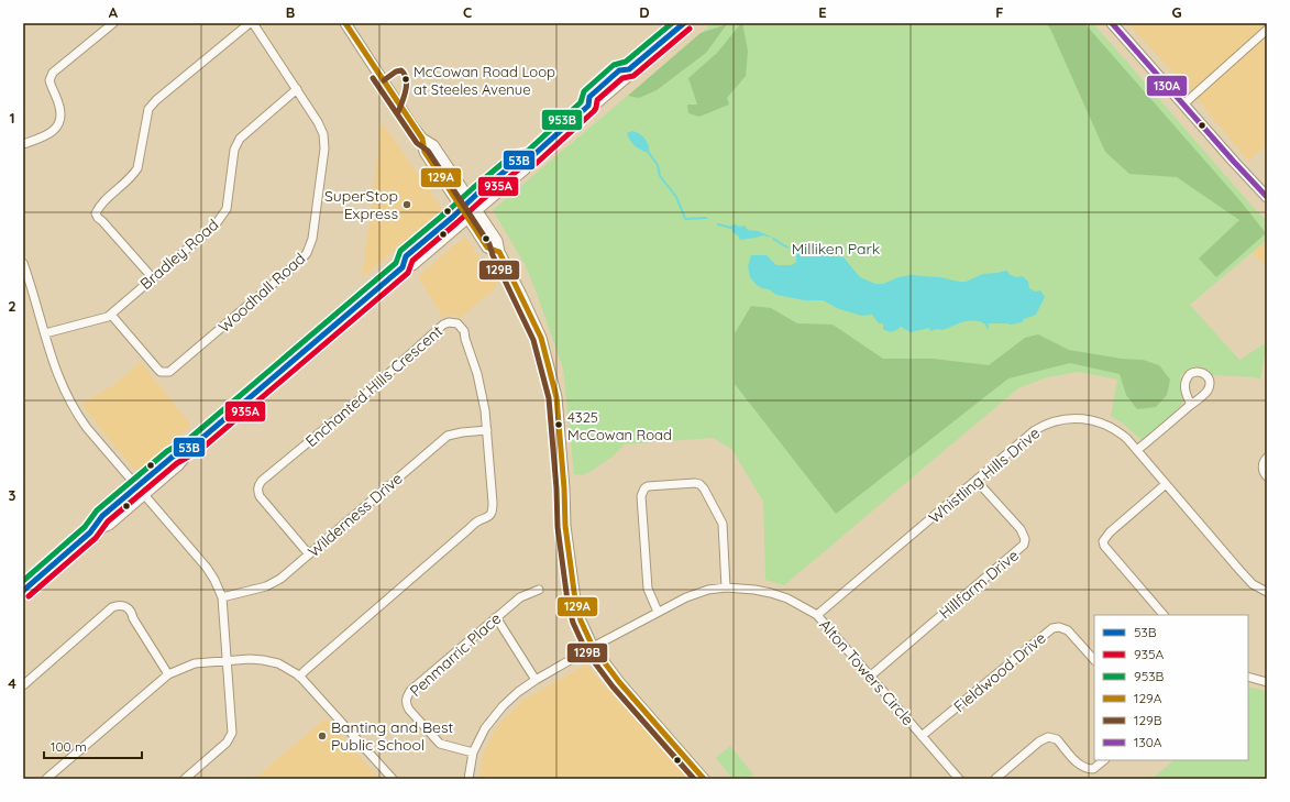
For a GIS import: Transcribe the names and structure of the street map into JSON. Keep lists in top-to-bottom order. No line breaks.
{"streets":{"street":["Bradley Road","Woodhall Road","Enchanted Hills Crescent","Whistling Hills Drive","Wilderness Drive","Hillfarm Drive","Penmarric Place","Alton Towers Circle","Fieldwood Drive"]},"crossings":[["Bradley Road","Woodhall Road"],["Enchanted Hills Crescent","Wilderness Drive"],["Whistling Hills Drive","Hillfarm Drive"],["Whistling Hills Drive","Alton Towers Circle"],["Hillfarm Drive","Alton Towers Circle"],["Penmarric Place","Alton Towers Circle"],["Alton Towers Circle","Fieldwood Drive"]],"parks":["Milliken Park"],"places":["McCowan Road Loop at Steeles Avenue","SuperStop Express","4325 McCowan Road","Banting and Best Public School"],"lines":["transit line 53B","transit line 953B","transit line 129A","transit line 130A","transit line 935A","transit line 129B"],"legend":["53B","935A","953B","129A","129B","130A"],"scale_bar":"100 m","grid":{"columns":["A","B","C","D","E","F","G"],"rows":["1","2","3","4"]}}
